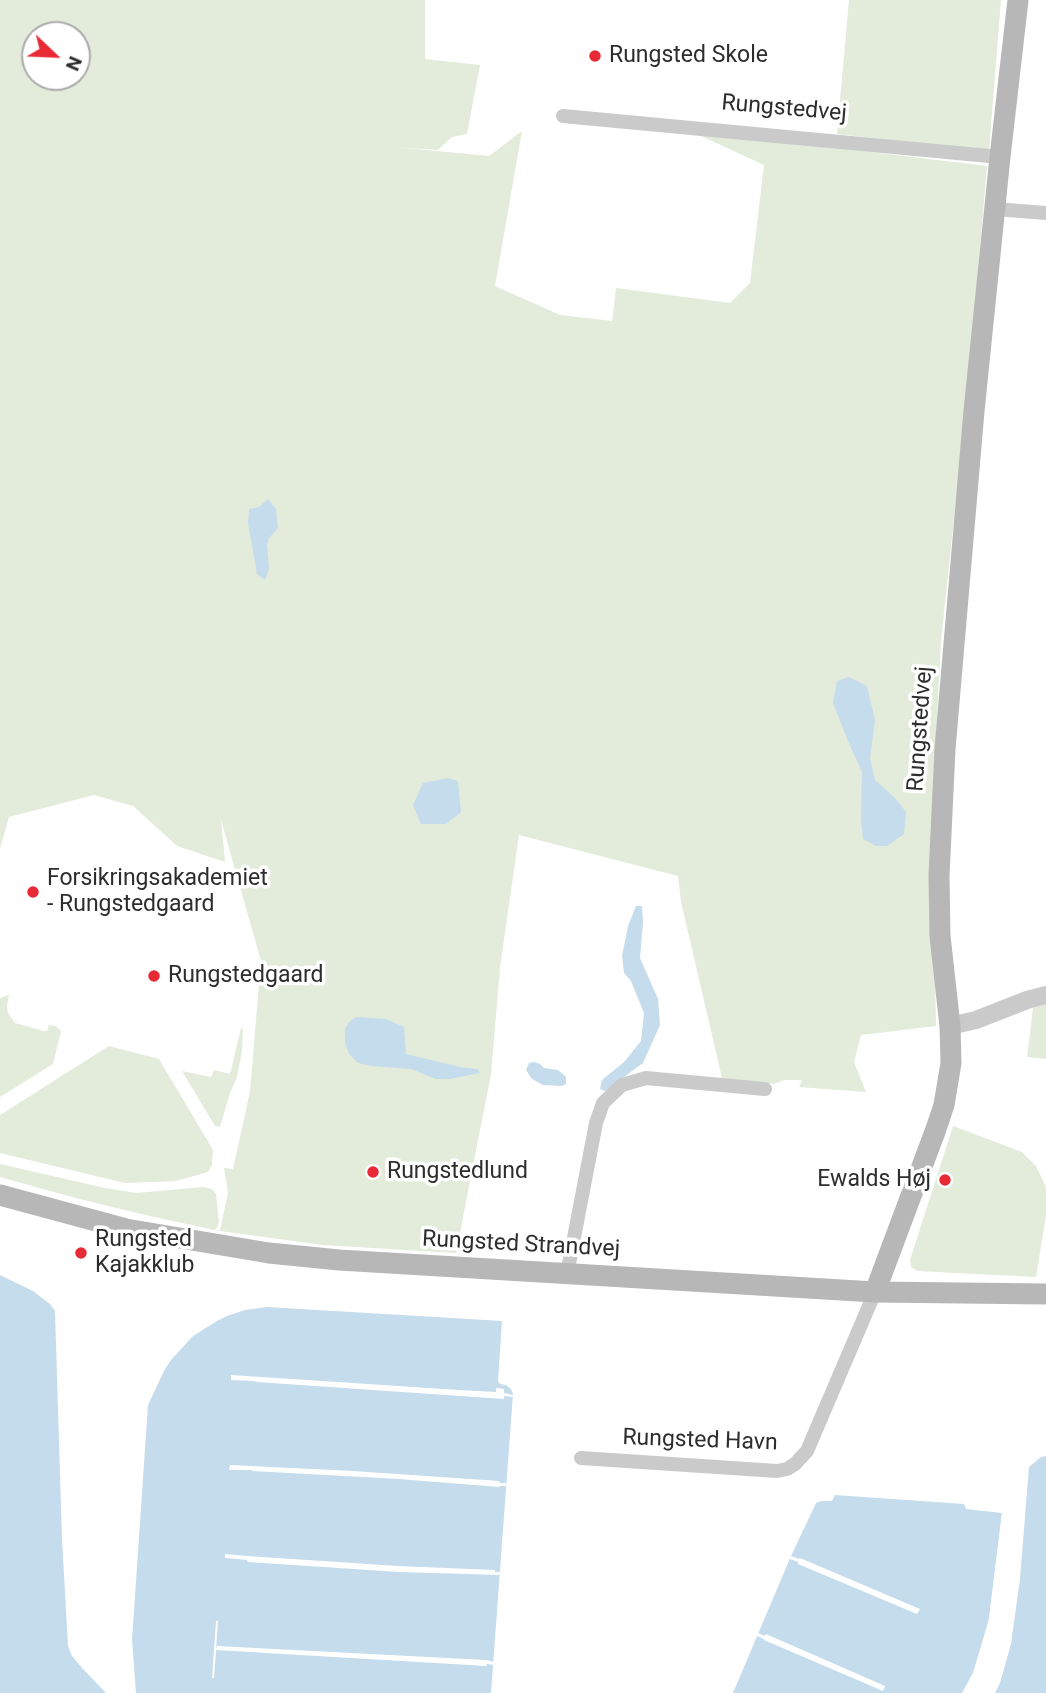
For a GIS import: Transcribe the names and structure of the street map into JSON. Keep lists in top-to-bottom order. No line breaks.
{"streets":{"main road":["Rungstedvej","Rungsted Strandvej"],"street":["Rungsted Havn"]},"crossings":[["Rungstedvej","Rungsted Strandvej"],["Rungstedvej","Rungsted Havn"],["Rungsted Strandvej","Rungsted Havn"]],"places":["Rungsted Skole","Forsikringsakademiet - Rungstedgaard","Rungstedgaard","Rungstedlund","Ewalds Høj","Rungsted Kajakklub"],"north":"bottom right"}
